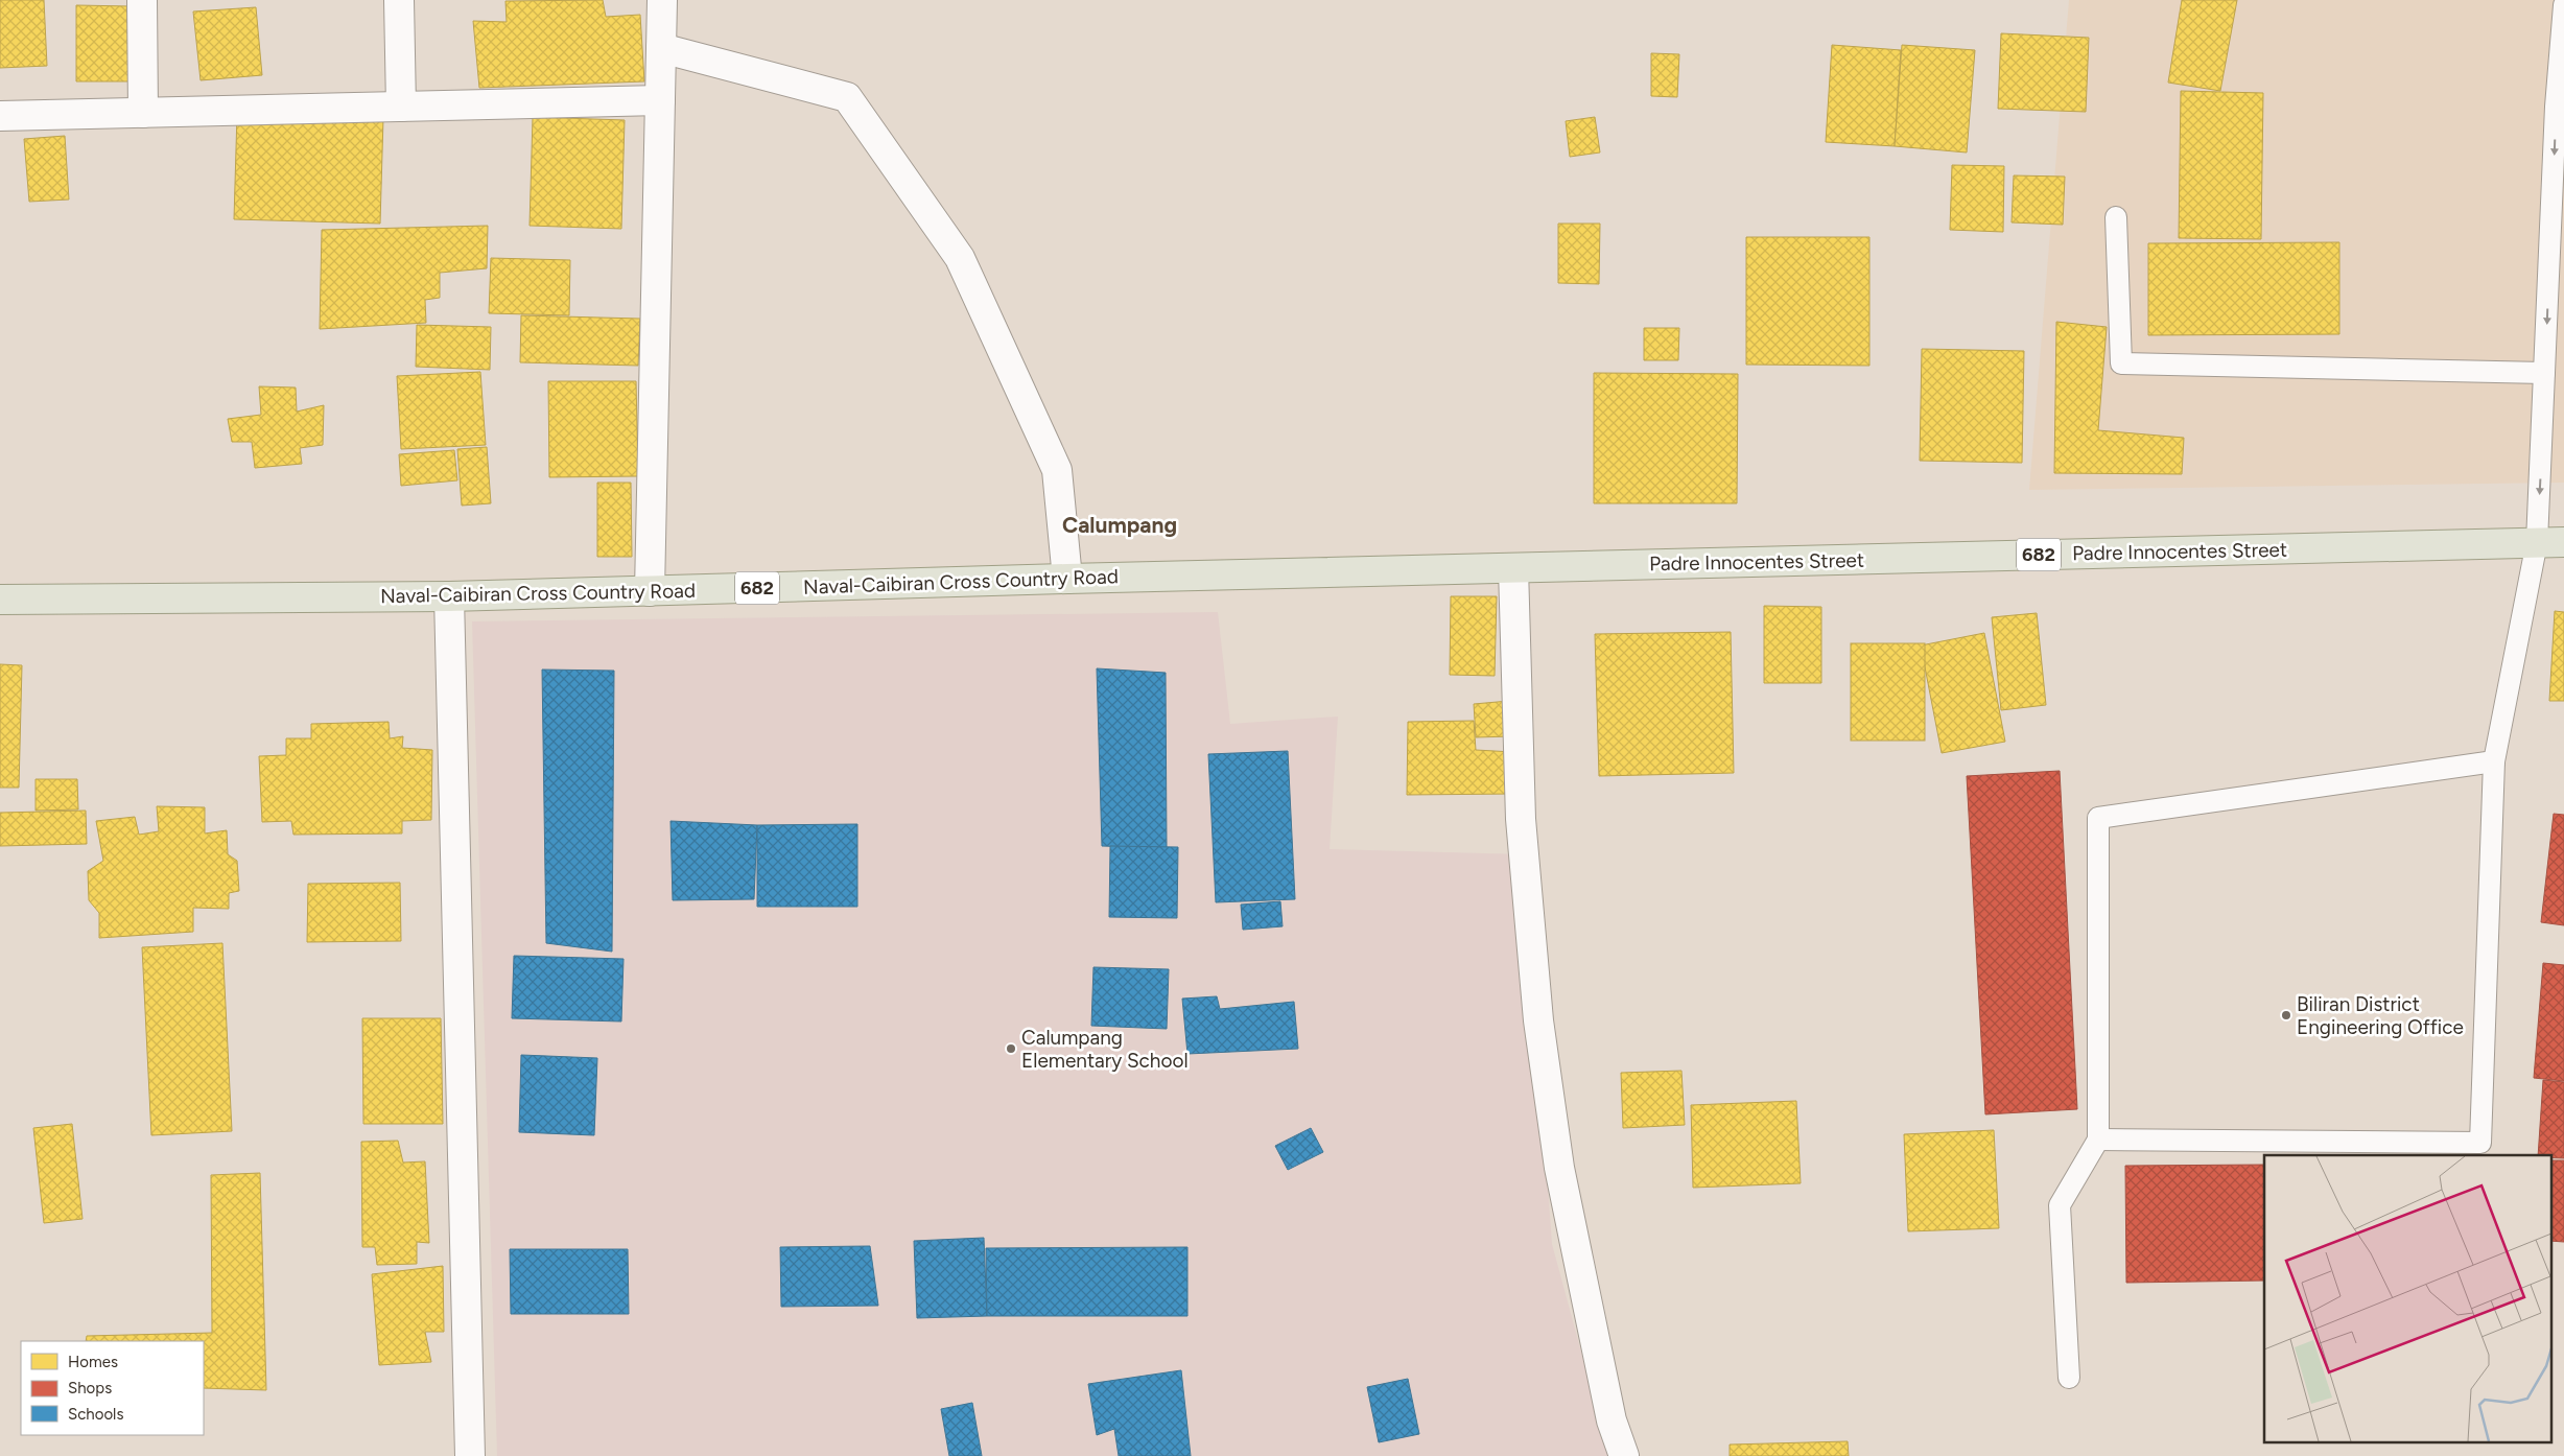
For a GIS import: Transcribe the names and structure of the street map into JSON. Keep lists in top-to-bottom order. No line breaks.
{"streets":{"main road":["Padre Innocentes Street","682","Naval-Caibiran Cross Country Road"]},"crossings":[["Padre Innocentes Street","Naval-Caibiran Cross Country Road"]],"districts":["Calumpang"],"places":["Biliran District Engineering Office","Calumpang Elementary School"],"legend":["Homes","Shops","Schools"]}
